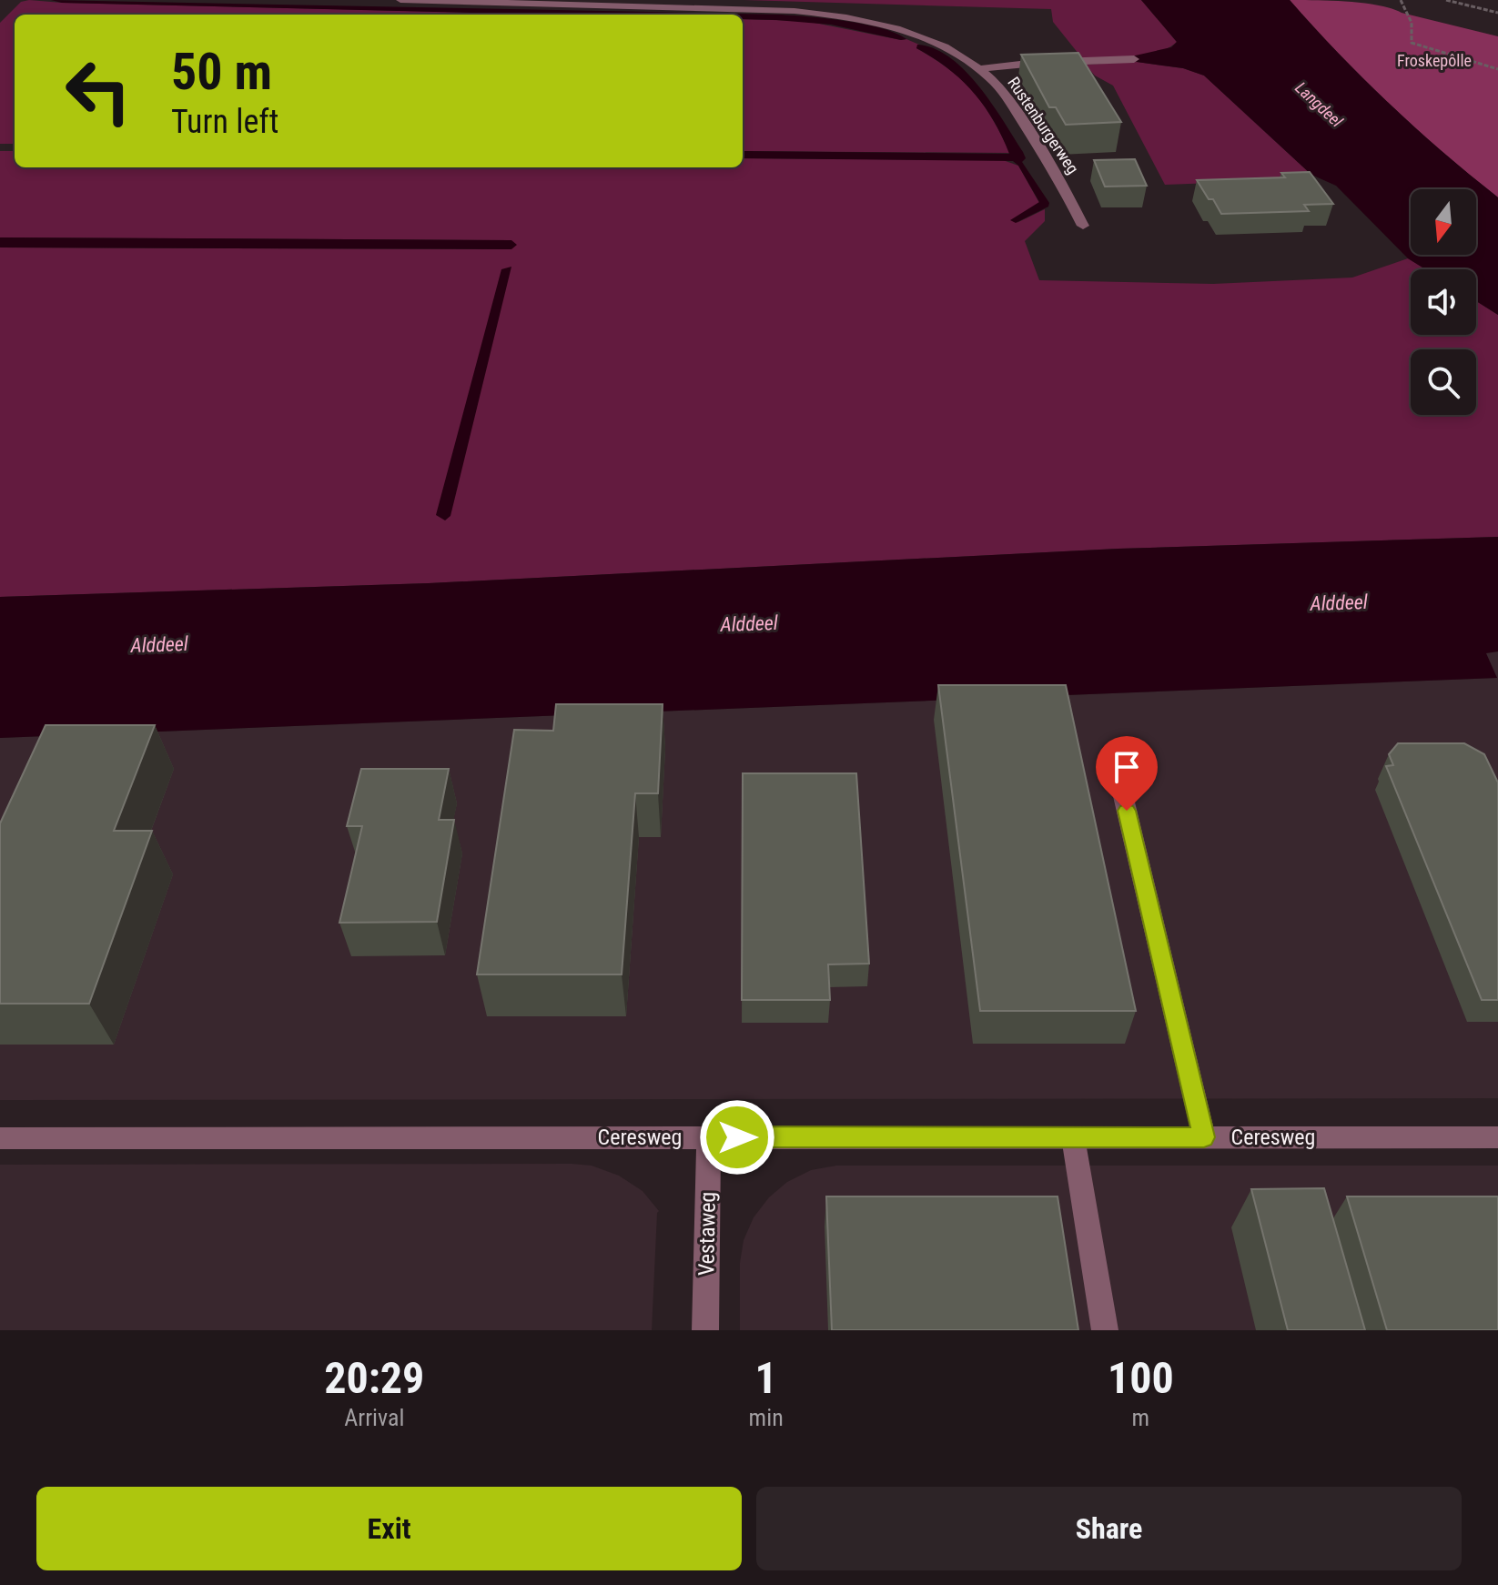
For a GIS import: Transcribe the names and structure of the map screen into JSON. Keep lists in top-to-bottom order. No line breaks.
{"streets":{"street":["Rustenburgerweg","Ceresweg","Vestaweg"]},"crossings":[["Ceresweg","Vestaweg"]],"water":["Langdeel","Alddeel"],"parks":["Froskepôlle"],"north":"bottom","page":{"turn":["50 m","Turn left"],"eta":["20:29","Arrival","1","min","100","m"],"buttons":["Exit","Share"]}}
